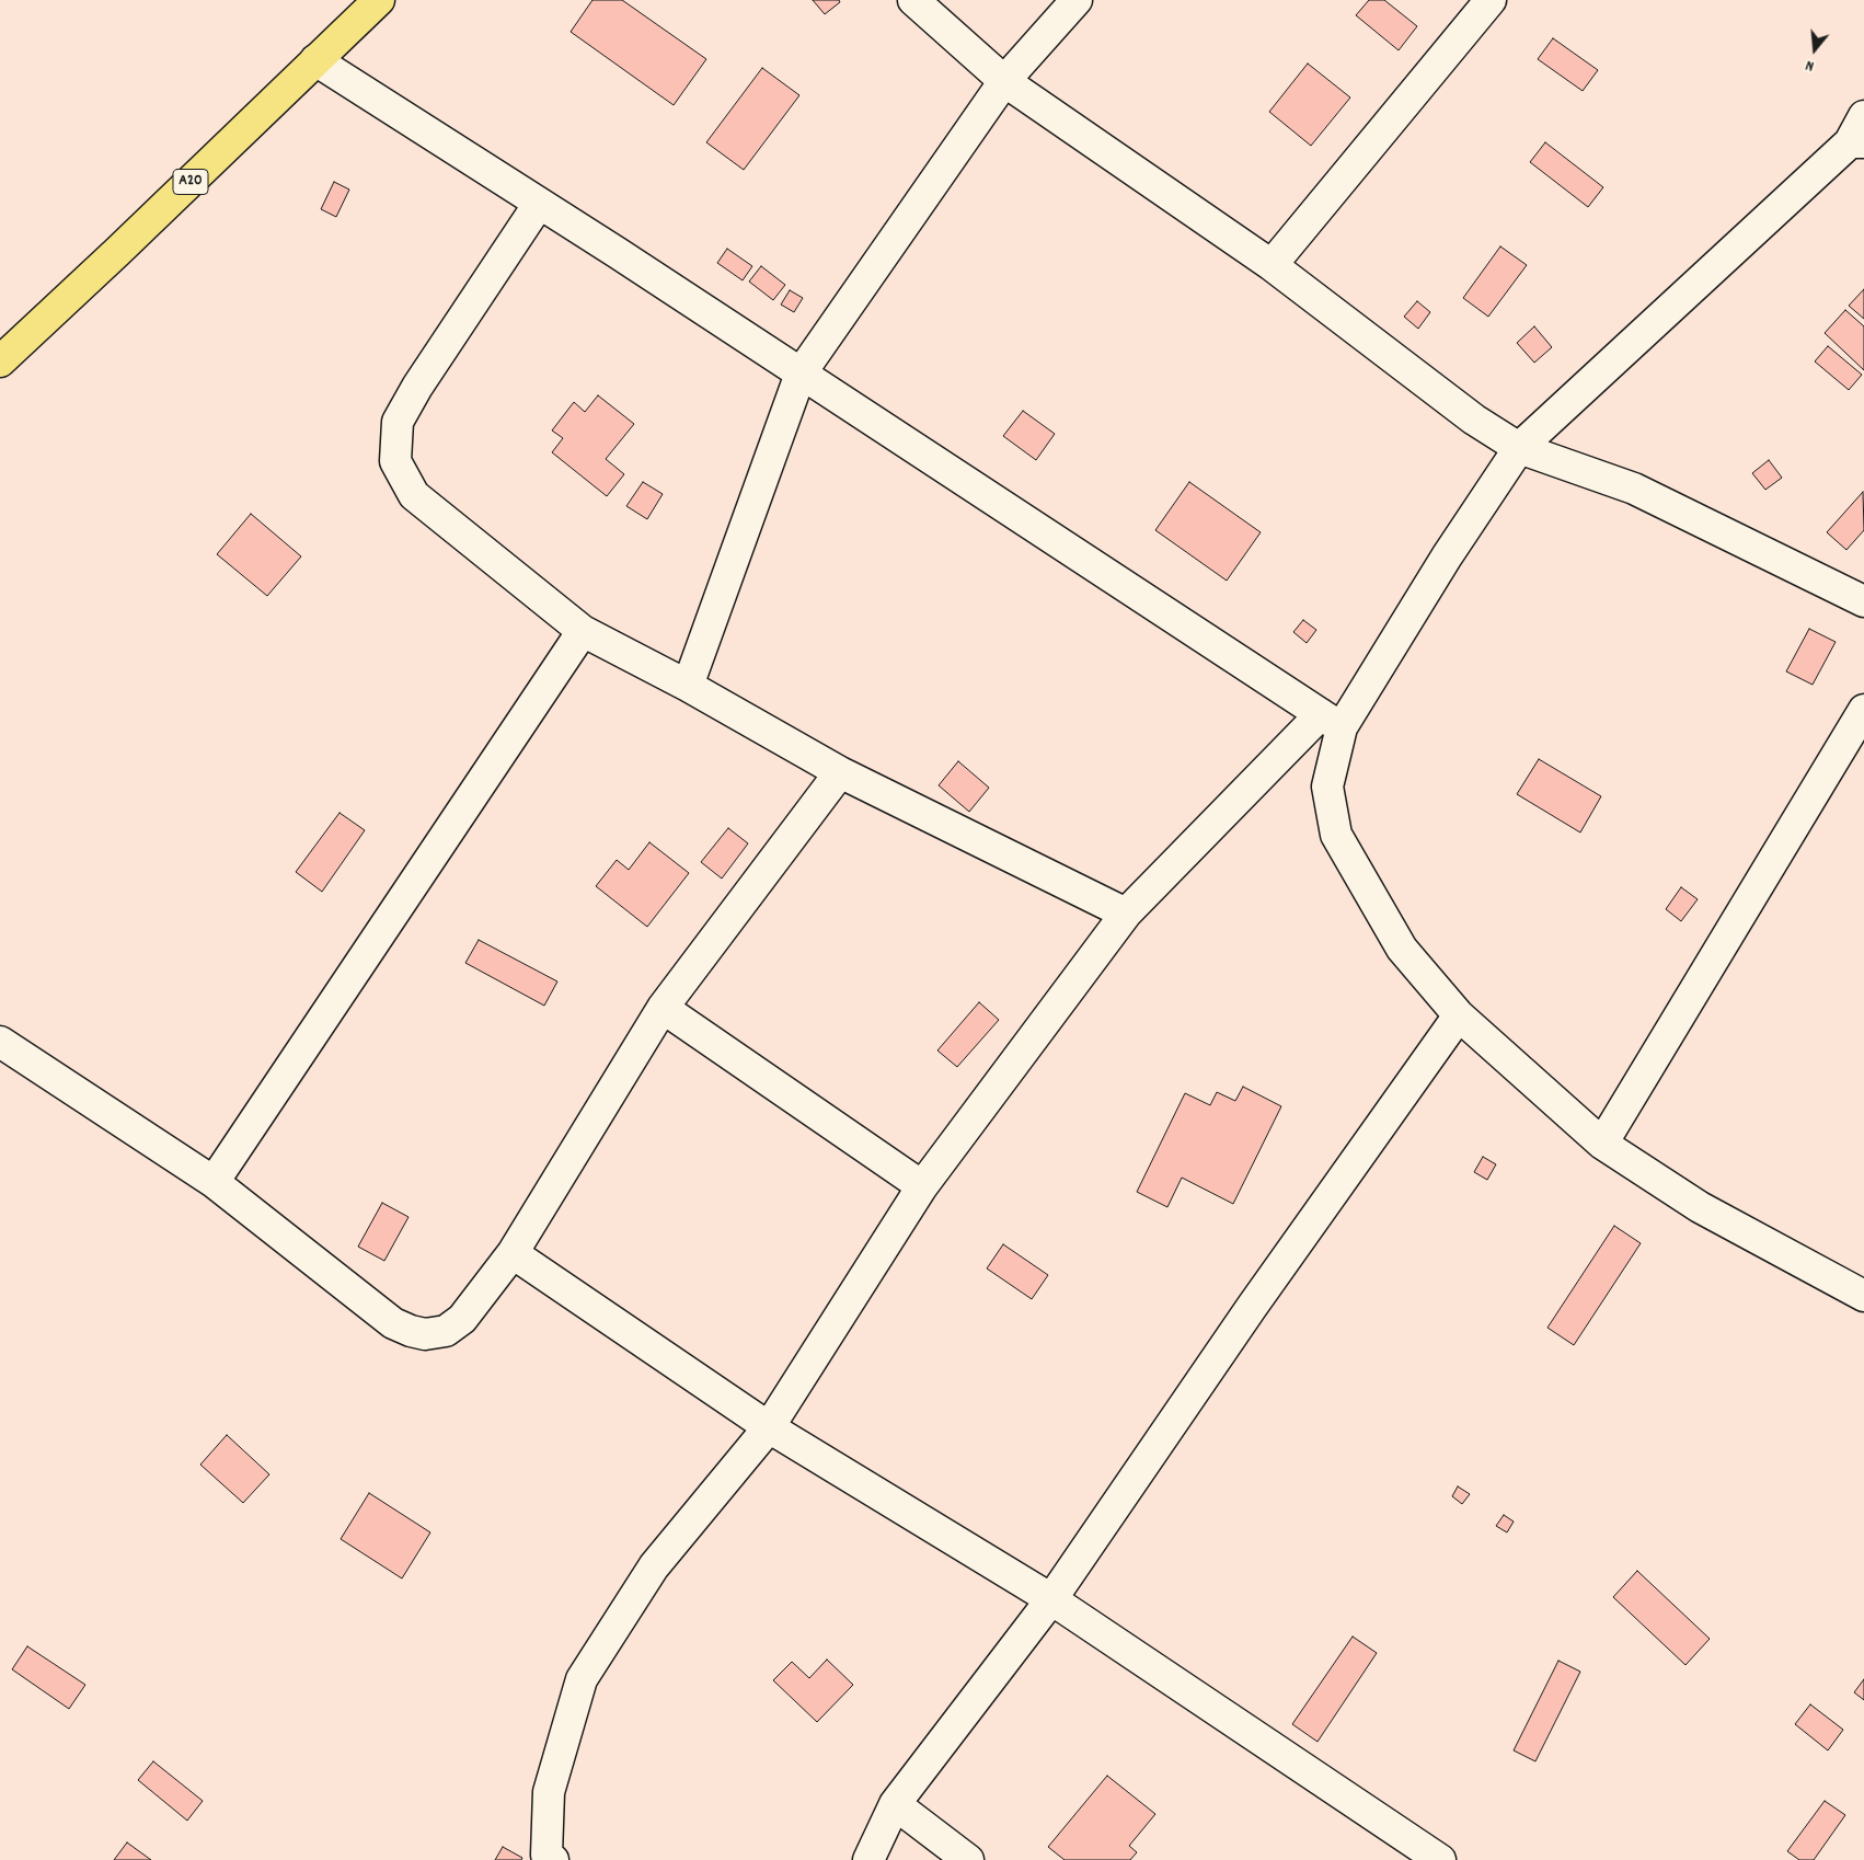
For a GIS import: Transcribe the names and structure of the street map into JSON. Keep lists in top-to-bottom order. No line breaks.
{"streets":{"main road":["A20"]},"north":"bottom"}
